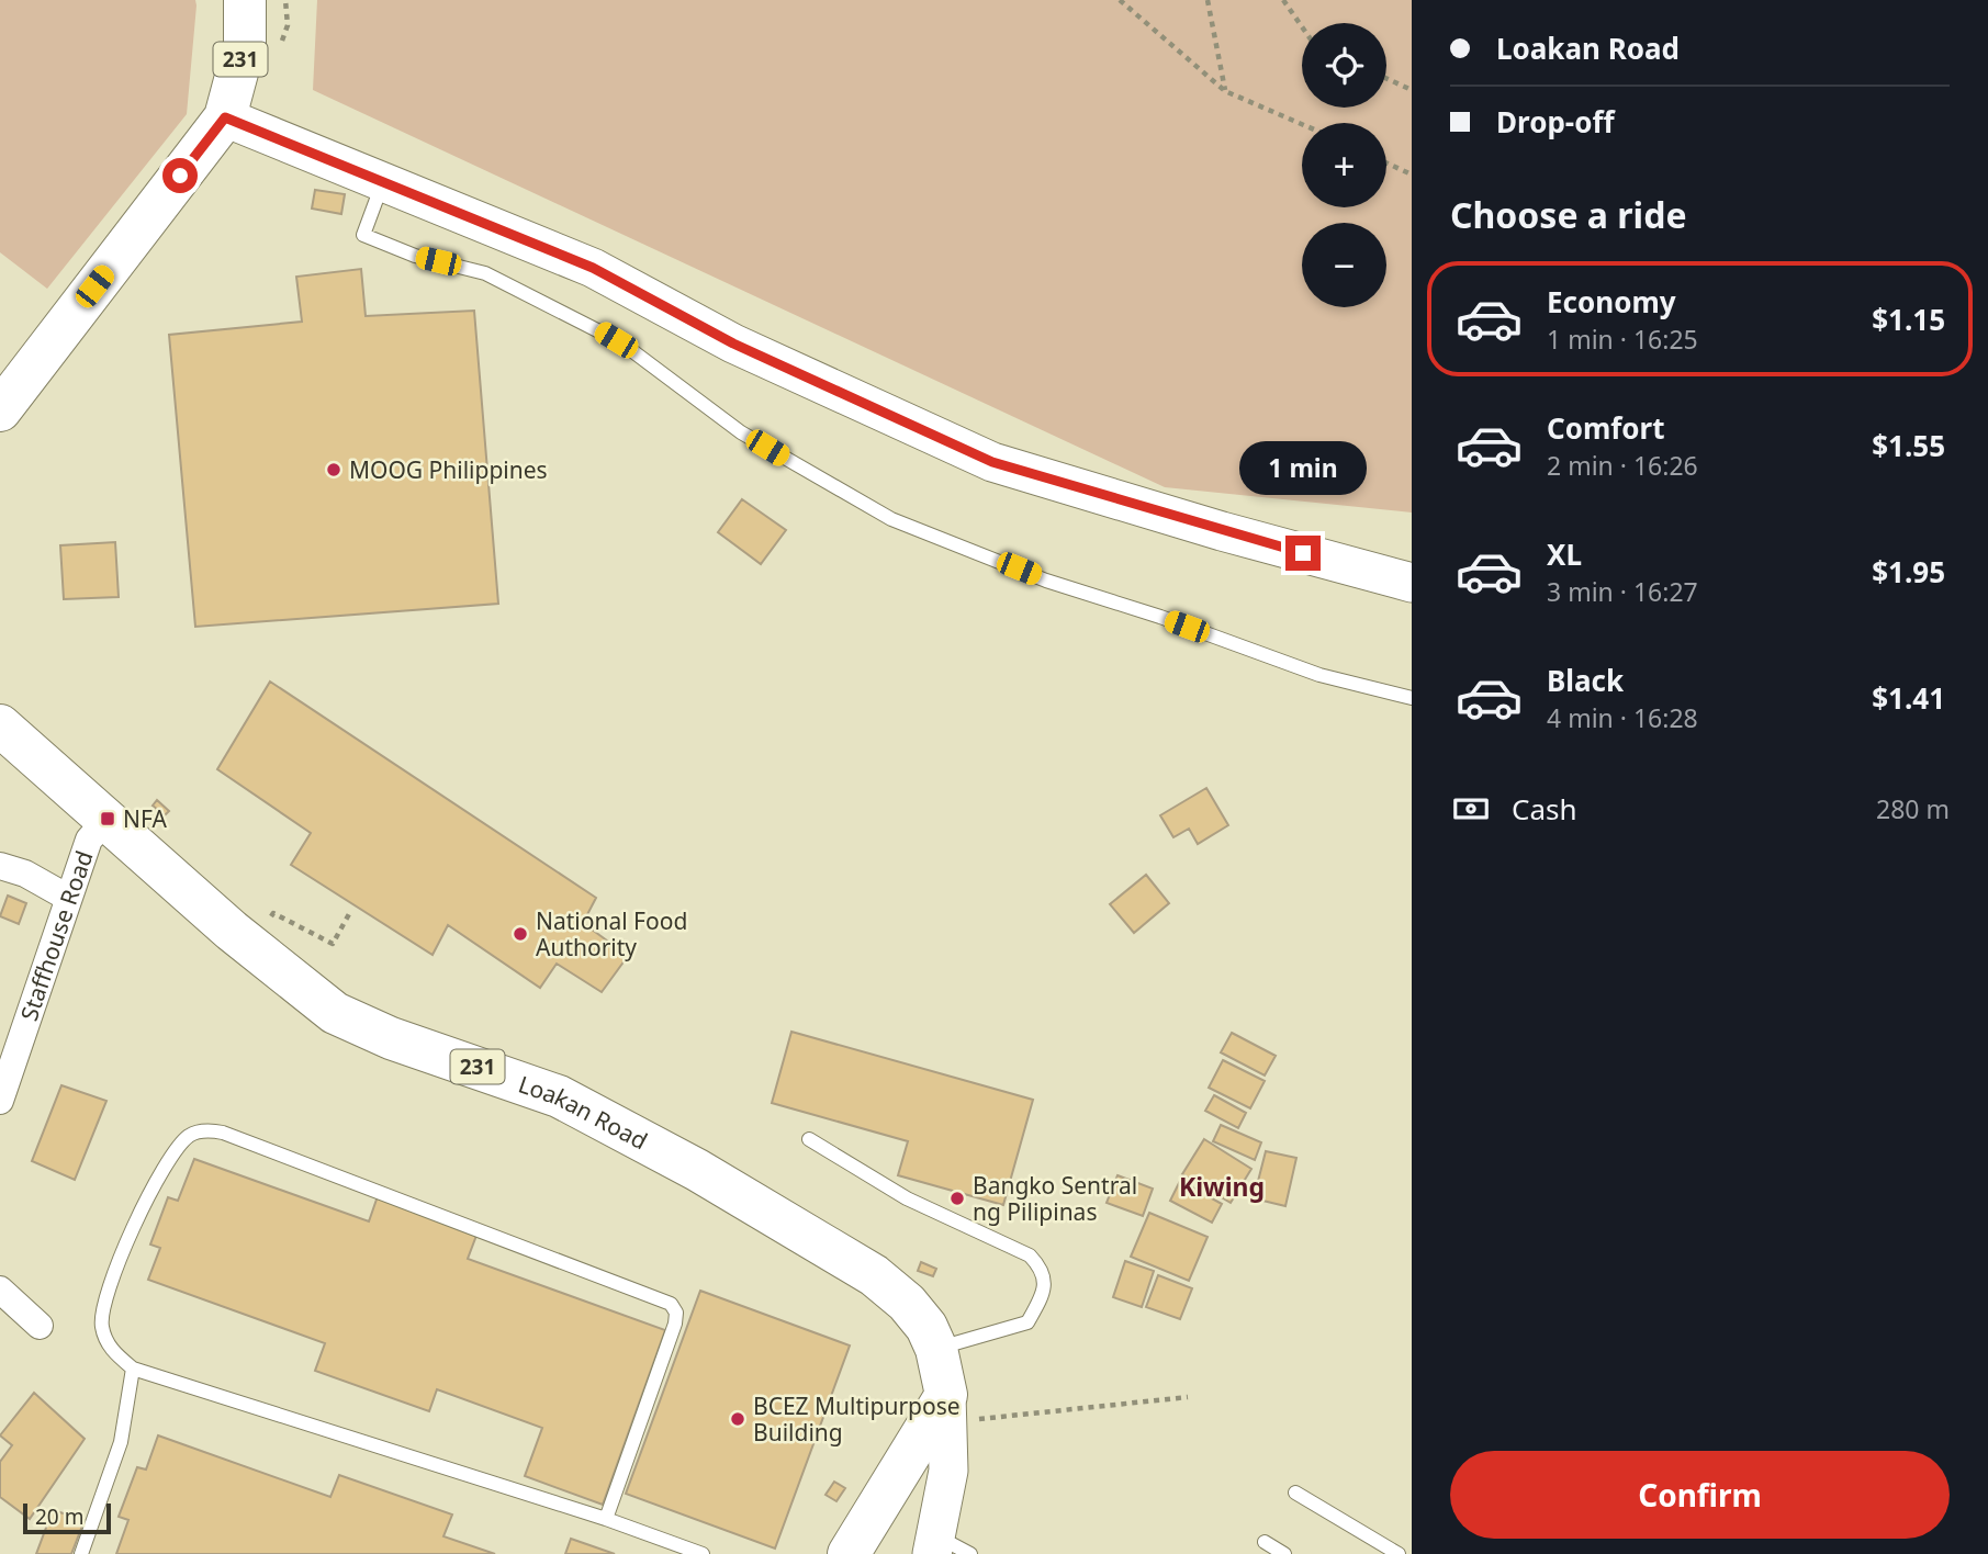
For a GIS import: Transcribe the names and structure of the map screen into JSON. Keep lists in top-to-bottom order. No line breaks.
{"streets":{"main road":["231","Loakan Road"],"street":["Staffhouse Road"]},"crossings":[["Staffhouse Road","Loakan Road"]],"districts":["Kiwing"],"places":{"other":["MOOG Philippines","National Food Authority","Bangko Sentral ng Pilipinas","BCEZ Multipurpose Building"],"transit":["NFA"]},"scale_bar":"20 m","page":{"banner":["Loakan Road","Drop-off"],"map_buttons":["+","−"],"heading":"Choose a ride","list":[{"name":"Economy","note":"1 min · 16:25","value":"$1.15"},{"name":"Comfort","note":"2 min · 16:26","value":"$1.55"},{"name":"XL","note":"3 min · 16:27","value":"$1.95"},{"name":"Black","note":"4 min · 16:28","value":"$1.41"}],"bubble":"1 min","pay":["Cash","280 m"],"buttons":"Confirm","scale":"20 m"}}
